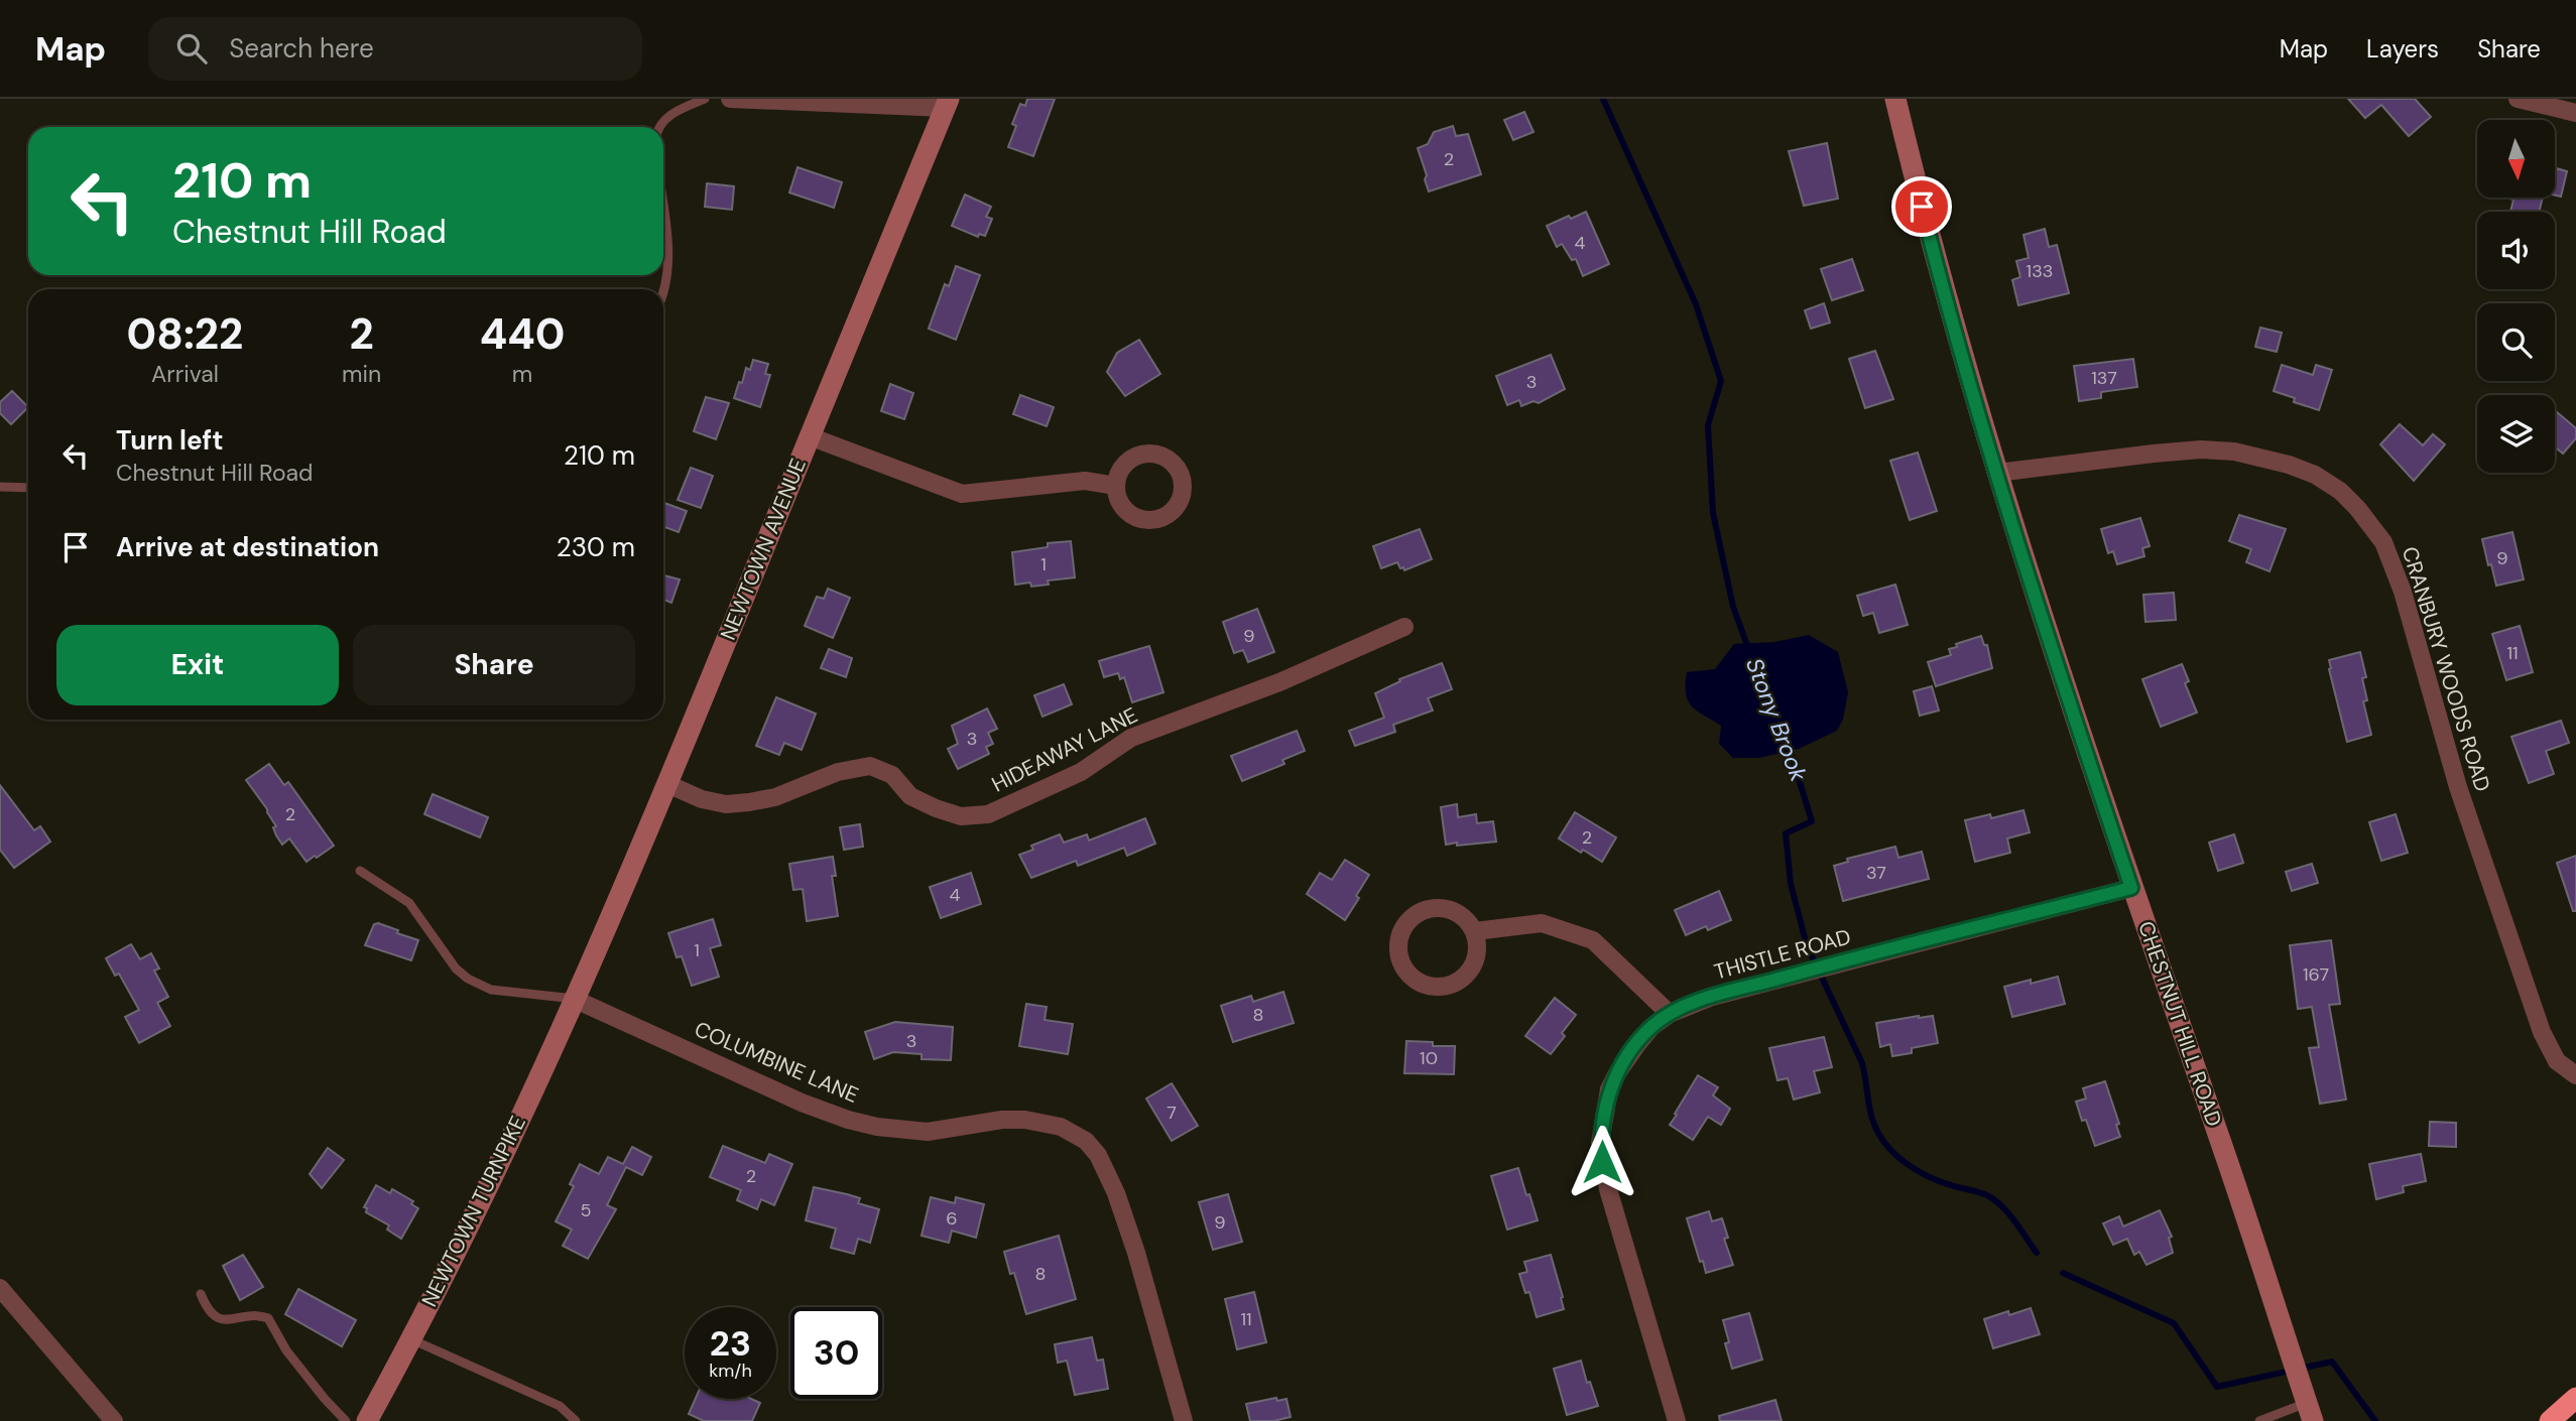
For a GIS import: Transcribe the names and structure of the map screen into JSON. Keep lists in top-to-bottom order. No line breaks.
{"streets":{"street":["NEWTOWN AVENUE","CRANBURY WOODS ROAD","HIDEAWAY LANE","THISTLE ROAD","CHESTNUT HILL ROAD","COLUMBINE LANE","NEWTOWN TURNPIKE"]},"crossings":[["NEWTOWN AVENUE","HIDEAWAY LANE"],["NEWTOWN AVENUE","COLUMBINE LANE"],["NEWTOWN AVENUE","NEWTOWN TURNPIKE"],["CRANBURY WOODS ROAD","CHESTNUT HILL ROAD"],["THISTLE ROAD","CHESTNUT HILL ROAD"],["COLUMBINE LANE","NEWTOWN TURNPIKE"]],"water":["Stony Brook"],"house_numbers":["2","4","133","137","3","9","1","9","11","3","2","2","37","4","1","167","8","3","10","7","2","5","6","9","8","11"],"north":"bottom","page":{"header":"Map","search":"Search here","nav":["Map","Layers","Share"],"turn":["210 m","Chestnut Hill Road"],"eta":["08:22","Arrival","2","min","440","m"],"list":[{"name":"Turn left","note":"Chestnut Hill Road","value":"210 m"},{"name":"Arrive at destination","value":"230 m"}],"buttons":["Exit","Share"],"speed":"23 km/h","limit":"30"}}
